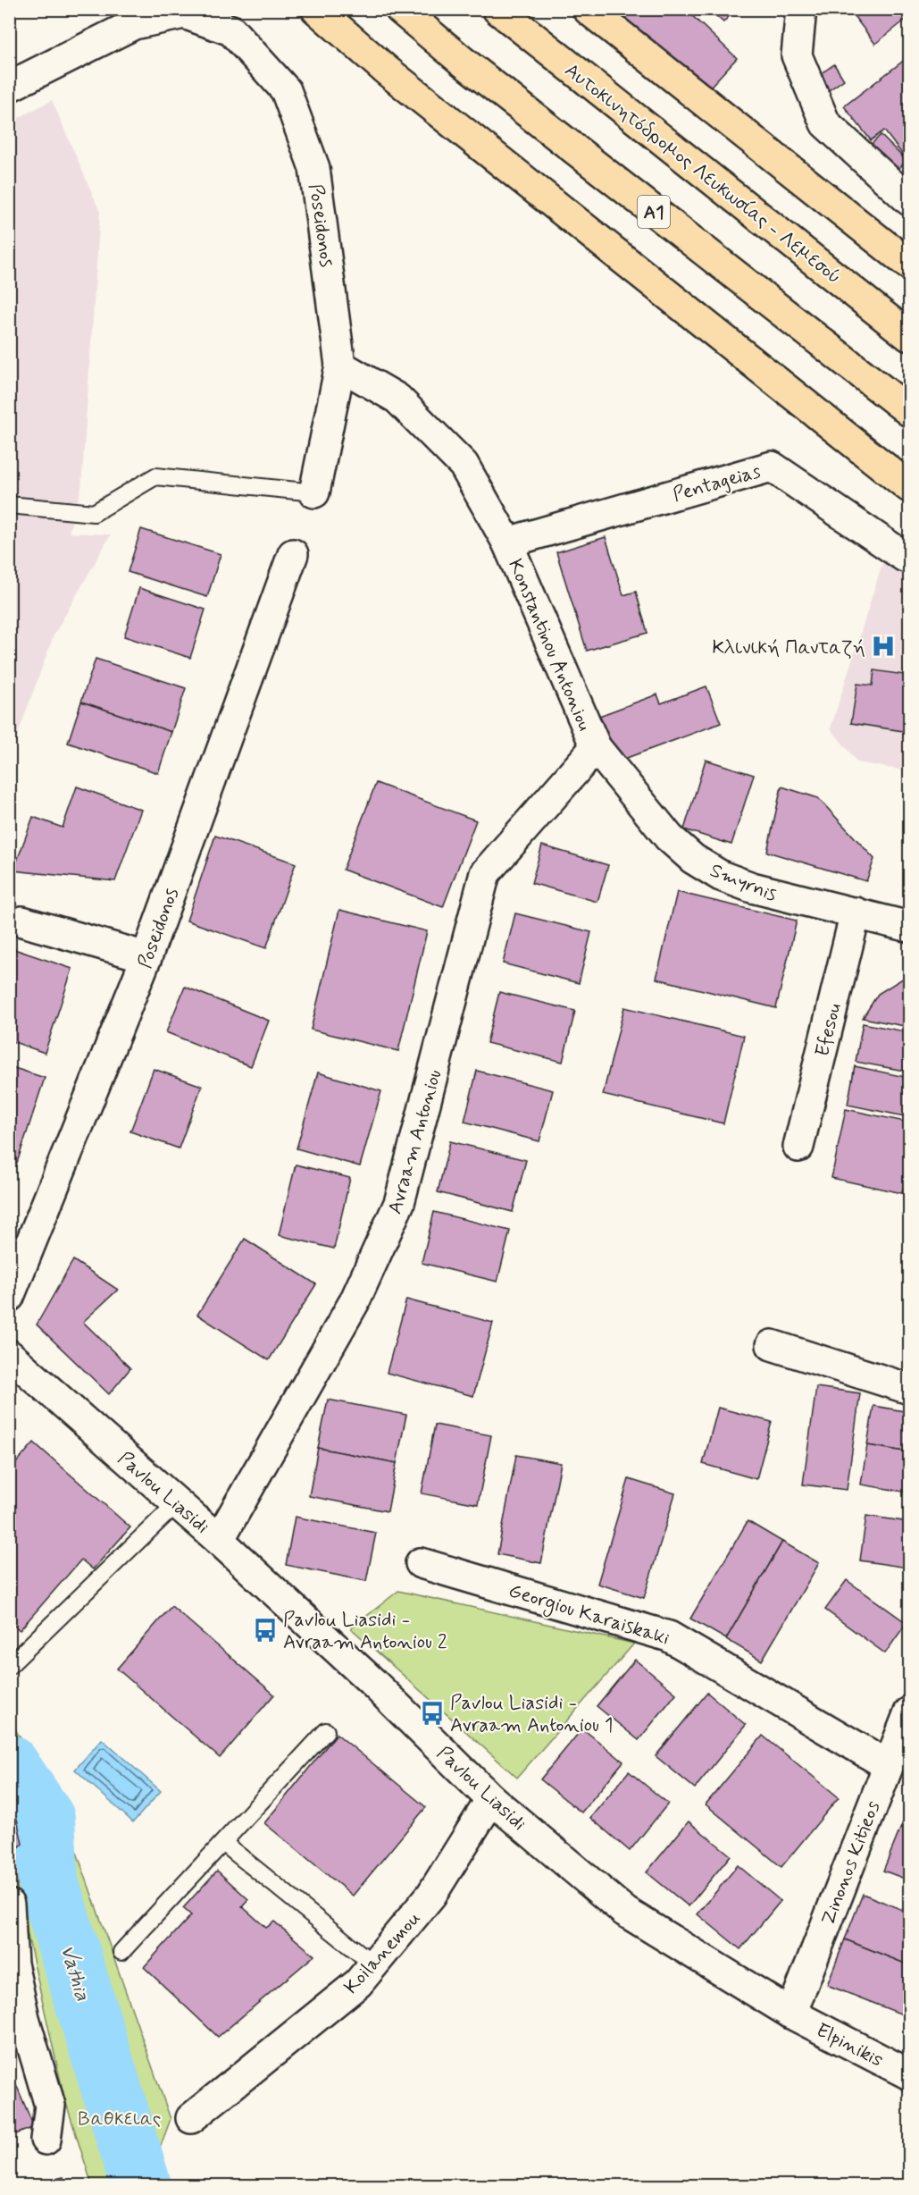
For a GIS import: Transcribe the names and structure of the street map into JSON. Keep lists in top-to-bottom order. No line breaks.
{"streets":{"highway":["Αυτοκινητόδρομος Λευκωσίας - Λεμεσού","A1"],"street":["Poseidonos","Pentageias","Konstantinou Antoniou","Smyrnis","Efesou","Avraam Antoniou","Pavlou Liasidi","Georgiou Karaiskaki","Zinonos Kitieos","Koilanemou","Elpinikis"]},"crossings":[["Poseidonos","Konstantinou Antoniou"],["Pentageias","Konstantinou Antoniou"],["Konstantinou Antoniou","Smyrnis"],["Konstantinou Antoniou","Avraam Antoniou"],["Smyrnis","Efesou"],["Smyrnis","Avraam Antoniou"],["Avraam Antoniou","Pavlou Liasidi"],["Pavlou Liasidi","Zinonos Kitieos"],["Pavlou Liasidi","Koilanemou"],["Pavlou Liasidi","Elpinikis"],["Georgiou Karaiskaki","Zinonos Kitieos"],["Zinonos Kitieos","Elpinikis"]],"water":["Vathia"],"parks":["Βαθκειας"],"places":{"hospital":["Κλινική Πανταζή"],"bus stop":["Pavlou Liasidi - Avraam Antoniou 2","Pavlou Liasidi - Avraam Antoniou 1"]}}
